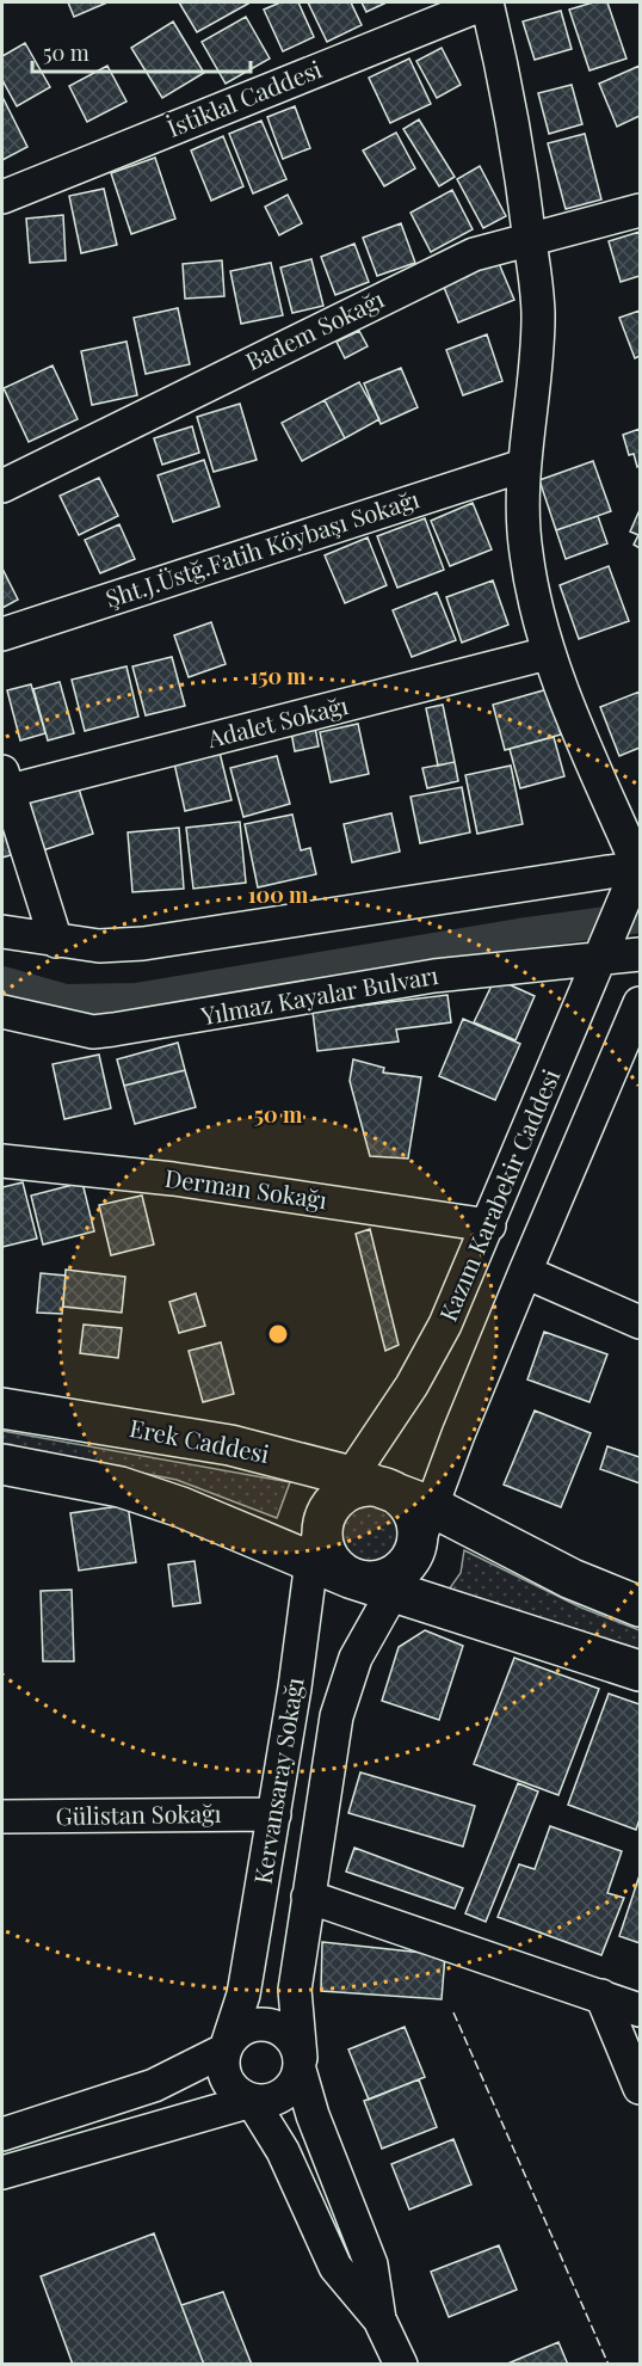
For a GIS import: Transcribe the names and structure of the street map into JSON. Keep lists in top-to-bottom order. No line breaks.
{"streets":{"main road":["Erek Caddesi"],"street":["İstiklal Caddesi","Badem Sokağı","Şht.J.Üstğ.Fatih Köybaşı Sokağı","Adalet Sokağı","Yılmaz Kayalar Bulvarı","Derman Sokağı","Kazım Karabekir Caddesi","Kervansaray Sokağı","Gülistan Sokağı"]},"crossings":[["Yılmaz Kayalar Bulvarı","Kazım Karabekir Caddesi"],["Derman Sokağı","Kazım Karabekir Caddesi"],["Kazım Karabekir Caddesi","Erek Caddesi"],["Kazım Karabekir Caddesi","Kervansaray Sokağı"],["Erek Caddesi","Kervansaray Sokağı"],["Kervansaray Sokağı","Gülistan Sokağı"]],"scale_bar":"50 m","rings":["150 m","100 m","50 m"]}
